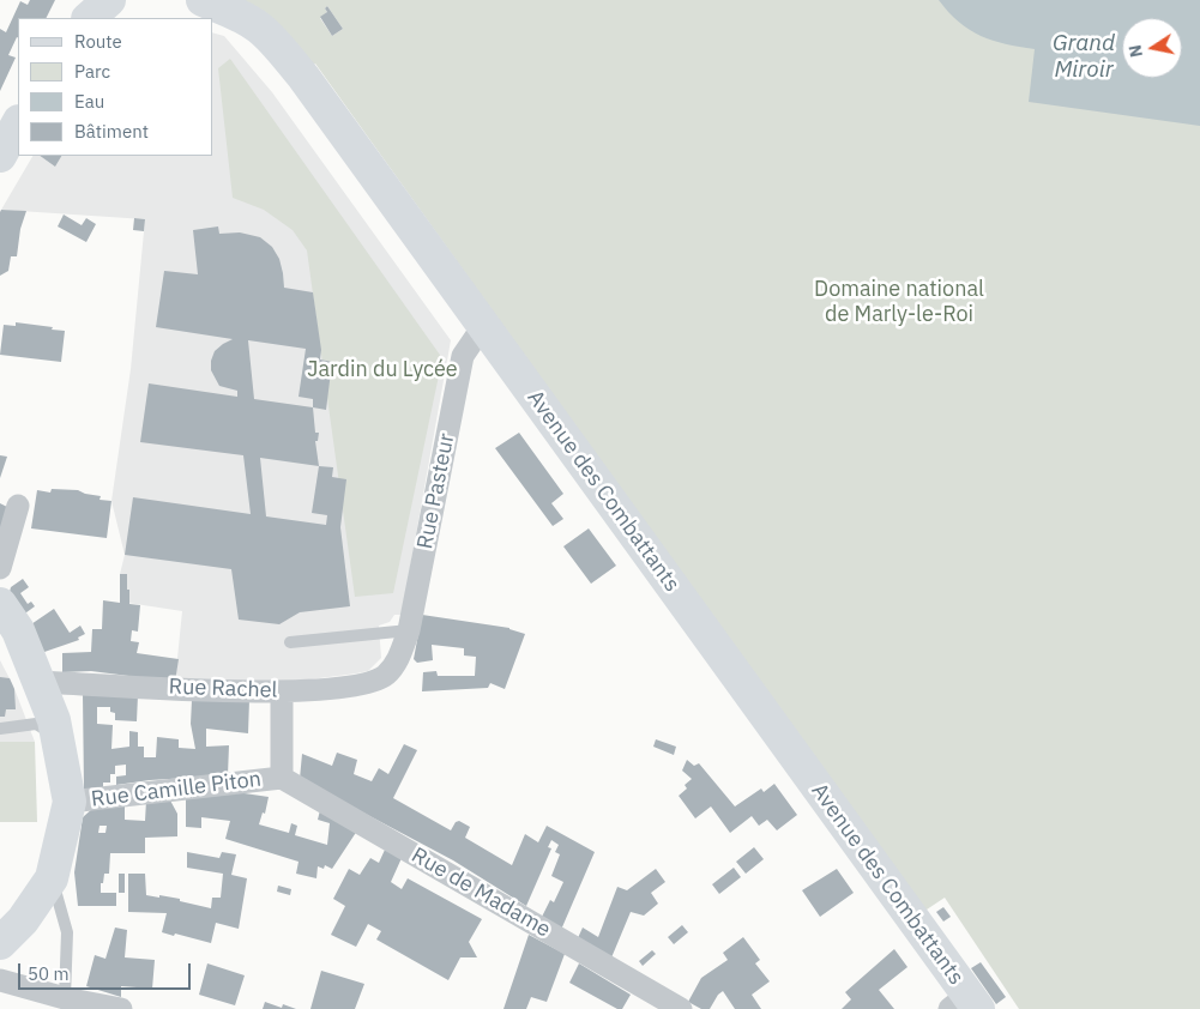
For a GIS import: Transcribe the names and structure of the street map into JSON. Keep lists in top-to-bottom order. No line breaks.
{"streets":{"main road":["Avenue des Combattants"],"street":["Rue Pasteur","Rue Rachel","Rue Camille Piton","Rue de Madame"]},"crossings":[["Rue Pasteur","Avenue des Combattants"],["Rue Pasteur","Rue Rachel"],["Rue Camille Piton","Rue de Madame"]],"water":["Grand Miroir"],"parks":["Domaine national de Marly-le-Roi","Jardin du Lycée"],"legend":["Route","Parc","Eau","Bâtiment"],"scale_bar":"50 m","north":"left"}
